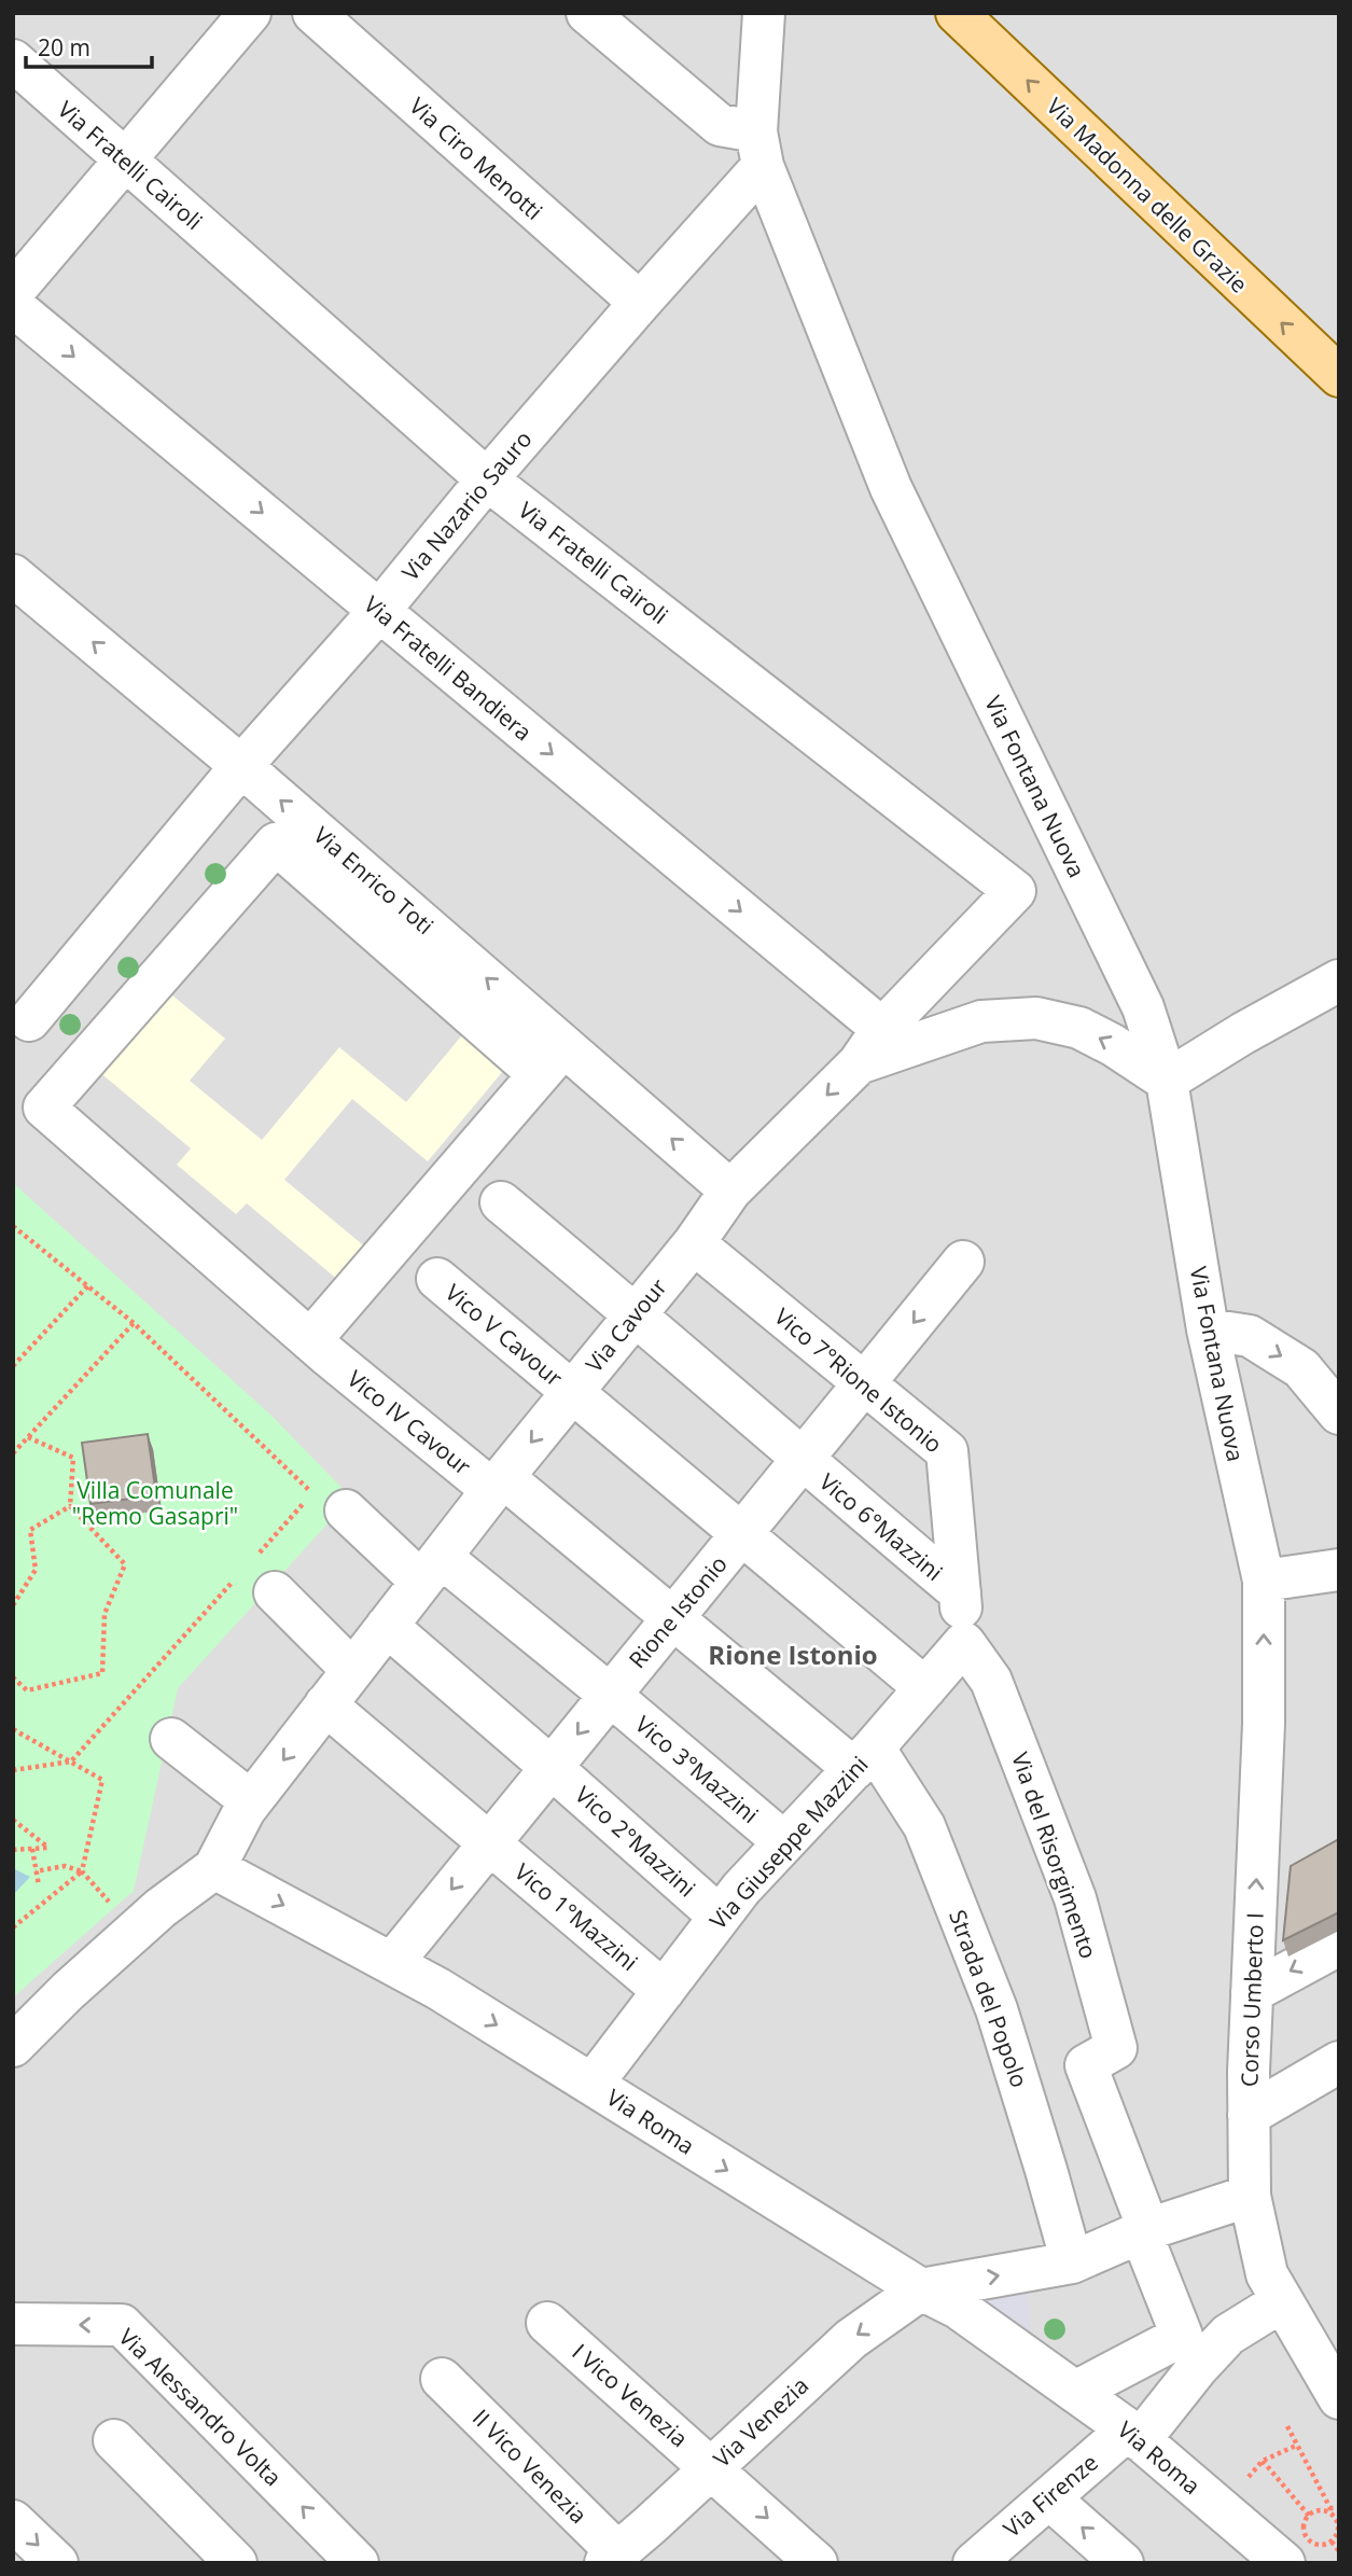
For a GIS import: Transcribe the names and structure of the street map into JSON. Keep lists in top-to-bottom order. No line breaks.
{"streets":{"main road":["Via Madonna delle Grazie"],"street":["Via Ciro Menotti","Via Fratelli Cairoli","Via Nazario Sauro","Via Fratelli Bandiera","Via Fontana Nuova","Via Enrico Toti","Via Cavour","Vico V Cavour","Vico 7°Rione Istonio","Vico IV Cavour","Vico 6°Mazzini","Rione Istonio","Vico 3°Mazzini","Vico 2°Mazzini","Via Giuseppe Mazzini","Via del Risorgimento","Vico 1°Mazzini","Strada del Popolo","Corso Umberto I","Via Roma","I Vico Venezia","Via Alessandro Volta","Via Venezia","II Vico Venezia","Via Firenze"]},"crossings":[["Via Ciro Menotti","Via Nazario Sauro"],["Via Fratelli Cairoli","Via Nazario Sauro"],["Via Fratelli Cairoli","Via Fratelli Bandiera"],["Via Fratelli Cairoli","Via Cavour"],["Via Nazario Sauro","Via Fratelli Bandiera"],["Via Nazario Sauro","Via Fontana Nuova"],["Via Nazario Sauro","Via Enrico Toti"],["Via Fontana Nuova","Via Cavour"],["Via Fontana Nuova","Corso Umberto I"],["Via Enrico Toti","Via Cavour"],["Via Enrico Toti","Vico IV Cavour"],["Via Cavour","Vico V Cavour"],["Via Cavour","Vico 7°Rione Istonio"],["Via Cavour","Vico IV Cavour"],["Via Cavour","Vico 6°Mazzini"],["Via Cavour","Vico 3°Mazzini"],["Via Cavour","Vico 2°Mazzini"],["Via Cavour","Vico 1°Mazzini"],["Via Cavour","Via Roma"],["Vico V Cavour","Rione Istonio"],["Vico V Cavour","Via Giuseppe Mazzini"],["Vico 7°Rione Istonio","Vico 6°Mazzini"],["Vico 7°Rione Istonio","Rione Istonio"],["Vico 7°Rione Istonio","Via Giuseppe Mazzini"],["Vico 7°Rione Istonio","Via del Risorgimento"],["Vico IV Cavour","Rione Istonio"],["Vico IV Cavour","Strada del Popolo"],["Vico 6°Mazzini","Rione Istonio"],["Rione Istonio","Vico 3°Mazzini"],["Rione Istonio","Vico 2°Mazzini"],["Rione Istonio","Vico 1°Mazzini"],["Rione Istonio","Strada del Popolo"],["Rione Istonio","Via Roma"],["Vico 3°Mazzini","Via Giuseppe Mazzini"],["Vico 2°Mazzini","Via Giuseppe Mazzini"],["Via Giuseppe Mazzini","Via del Risorgimento"],["Via Giuseppe Mazzini","Vico 1°Mazzini"],["Via Giuseppe Mazzini","Strada del Popolo"],["Via Giuseppe Mazzini","Via Roma"],["Via Roma","Via Venezia"],["Via Roma","Via Firenze"],["I Vico Venezia","Via Venezia"],["Via Venezia","II Vico Venezia"]],"one_way":["Via Madonna delle Grazie","Via Fratelli Bandiera","Via Enrico Toti","Via Cavour","Rione Istonio","Corso Umberto I","Via Roma","I Vico Venezia","Via Venezia"],"districts":["Rione Istonio"],"parks":["Villa Comunale \"Remo Gasapri\""],"scale_bar":"20 m"}
